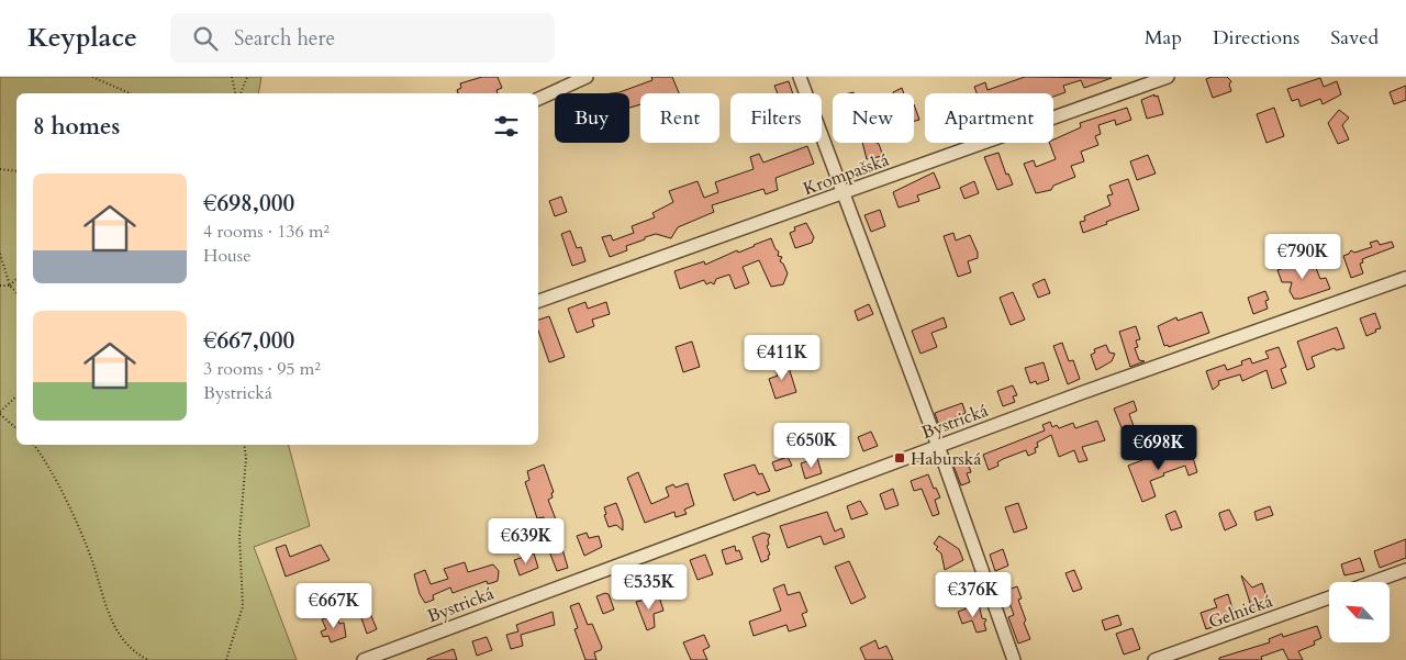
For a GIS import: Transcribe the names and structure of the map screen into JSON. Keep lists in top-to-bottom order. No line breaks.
{"streets":{"street":["Krompašská","Bystrická","Gelnická"]},"places":{"transit":["Haburská"]},"north":"top left","page":{"header":"Keyplace","search":"Search here","nav":["Map","Directions","Saved"],"chip":["Buy","Rent","Filters","New","Apartment"],"heading":"8 homes","list":[{"name":"€698,000","note":"4 rooms · 136 m² · House"},{"name":"€667,000","note":"3 rooms · 95 m² · Bystrická"}],"price":["€790K","€411K","€650K","€698K","€639K","€535K","€376K","€667K"]}}
